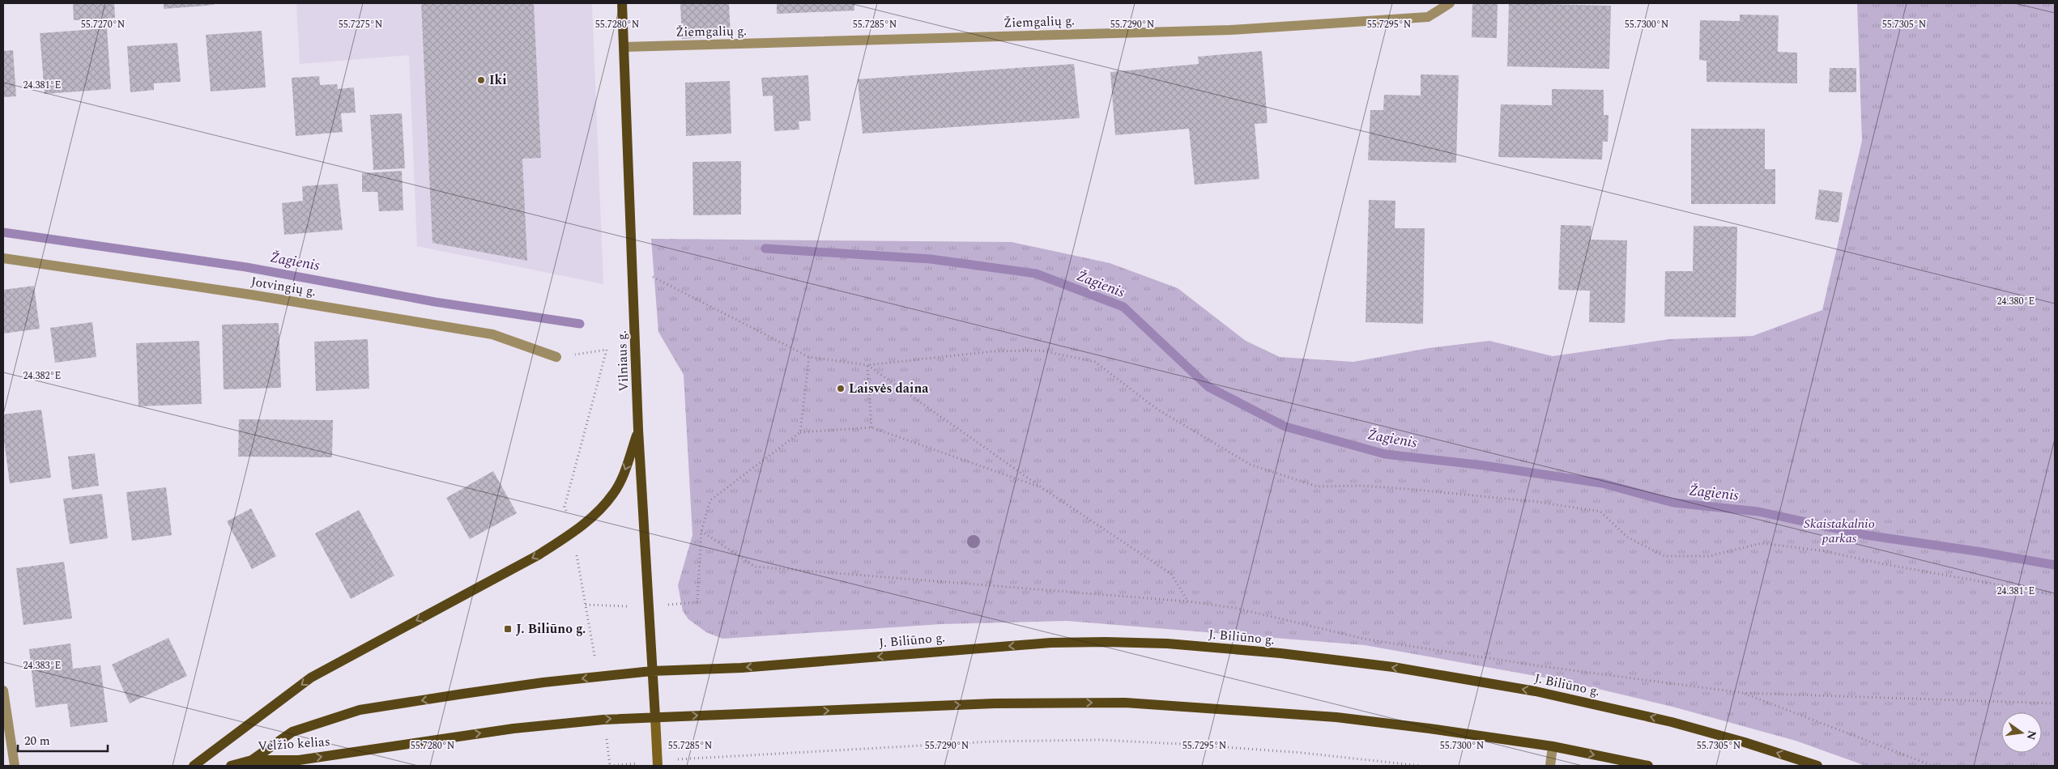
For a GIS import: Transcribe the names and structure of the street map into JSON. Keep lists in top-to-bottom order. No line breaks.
{"streets":{"main road":["Vilniaus g.","J. Biliūno g.","Velžio kelias"],"street":["Žiemgalių g.","Jotvingių g."]},"crossings":[["Žiemgalių g.","Vilniaus g."],["Vilniaus g.","J. Biliūno g."],["Vilniaus g.","Velžio kelias"],["J. Biliūno g.","Velžio kelias"]],"water":["Žagienis"],"parks":["Skaistakalnio parkas"],"places":{"other":["Iki","Laisvės daina"],"transit":["J. Biliūno g."]},"scale_bar":"20 m","north":"right","coordinates":["55.7270°N","55.7275°N","55.7280°N","55.7285°N","55.7290°N","55.7295°N","55.7300°N","55.7305°N","24.381°E","24.380°E","24.382°E","24.383°E"]}
